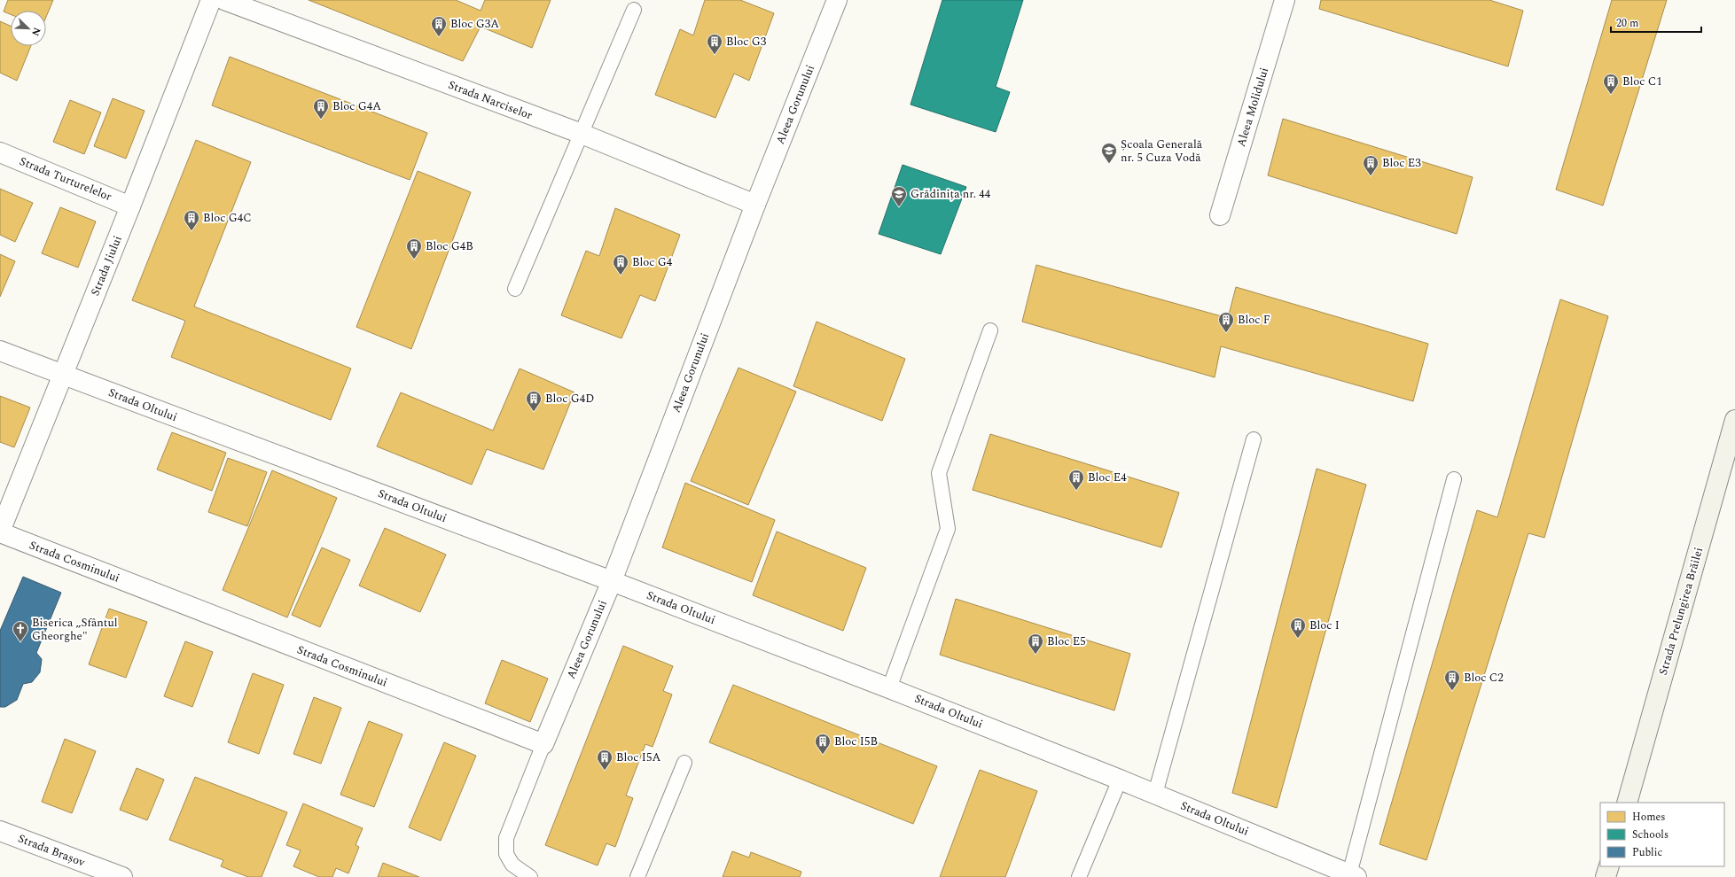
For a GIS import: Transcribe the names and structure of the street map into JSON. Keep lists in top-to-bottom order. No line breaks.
{"streets":{"main road":["Strada Prelungirea Brăilei"],"street":["Strada Narciselor","Aleea Gorunului","Aleea Molidului","Strada Turturelelor","Strada Jiului","Strada Oltului","Strada Cosminului","Strada Brașov"]},"crossings":[["Strada Narciselor","Aleea Gorunului"],["Aleea Gorunului","Strada Oltului"],["Aleea Gorunului","Strada Cosminului"],["Strada Turturelelor","Strada Jiului"],["Strada Jiului","Strada Oltului"],["Strada Jiului","Strada Cosminului"]],"places":{"building":["Bloc G3A","Bloc G3","Bloc C1","Bloc G4A","Bloc E3","Bloc G4C","Bloc G4B","Bloc G4","Bloc F","Bloc G4D","Bloc E4","Bloc I","Bloc E5","Bloc C2","Bloc I5B","Bloc I5A"],"school or university":["Școala Generală nr. 5 Cuza Vodă","Grădinița nr. 44"],"church":["Biserica „Sfântul Gheorghe\""]},"legend":["Homes","Schools","Public"],"scale_bar":"20 m","north":"bottom right"}
